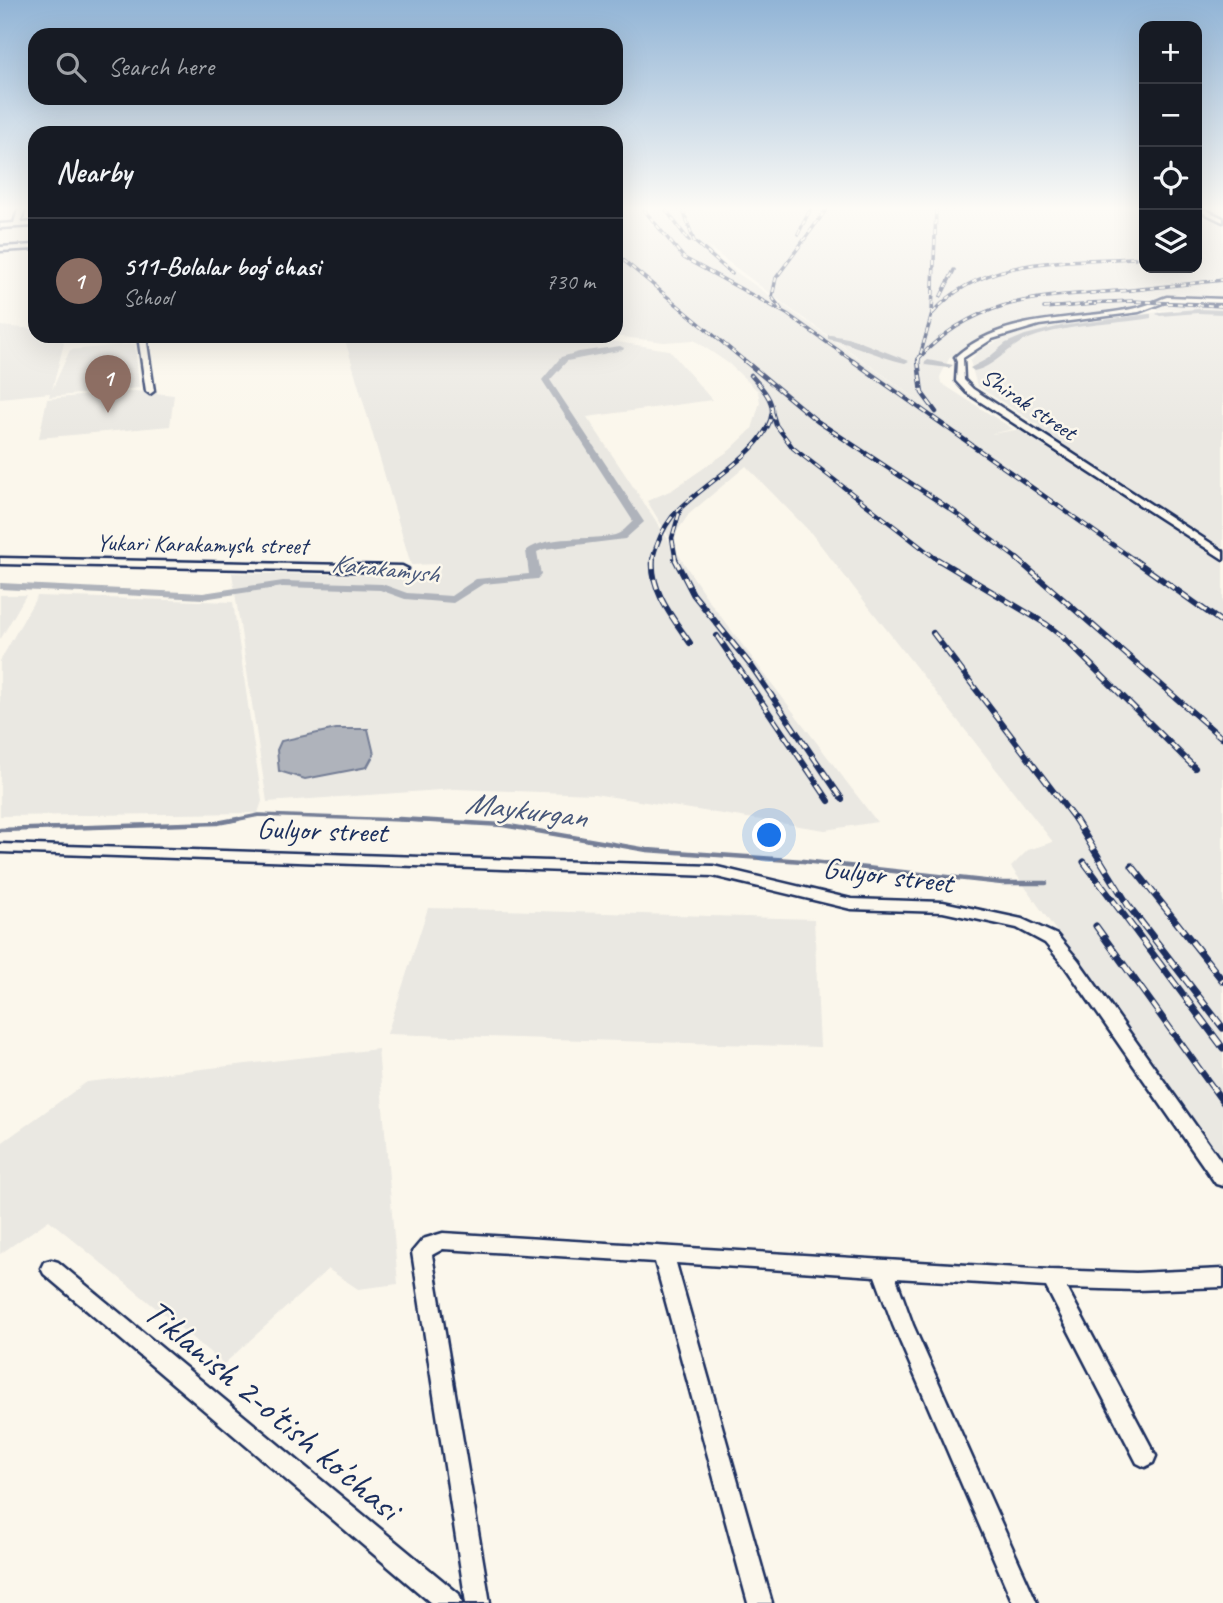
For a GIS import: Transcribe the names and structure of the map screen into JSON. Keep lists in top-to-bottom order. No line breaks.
{"streets":{"street":["Shirak street","Yukari Karakamysh street","Gulyor street","Tiklanish 2-o'tish ko'chasi"]},"water":["Karakamysh","Maykurgan"],"page":{"map_buttons":["+","−"],"search":"Search here","heading":"Nearby","list":[{"mark":"1","name":"511-Bolalar bogʻchasi","note":"School","value":"730 m"}],"pins":"1"}}
